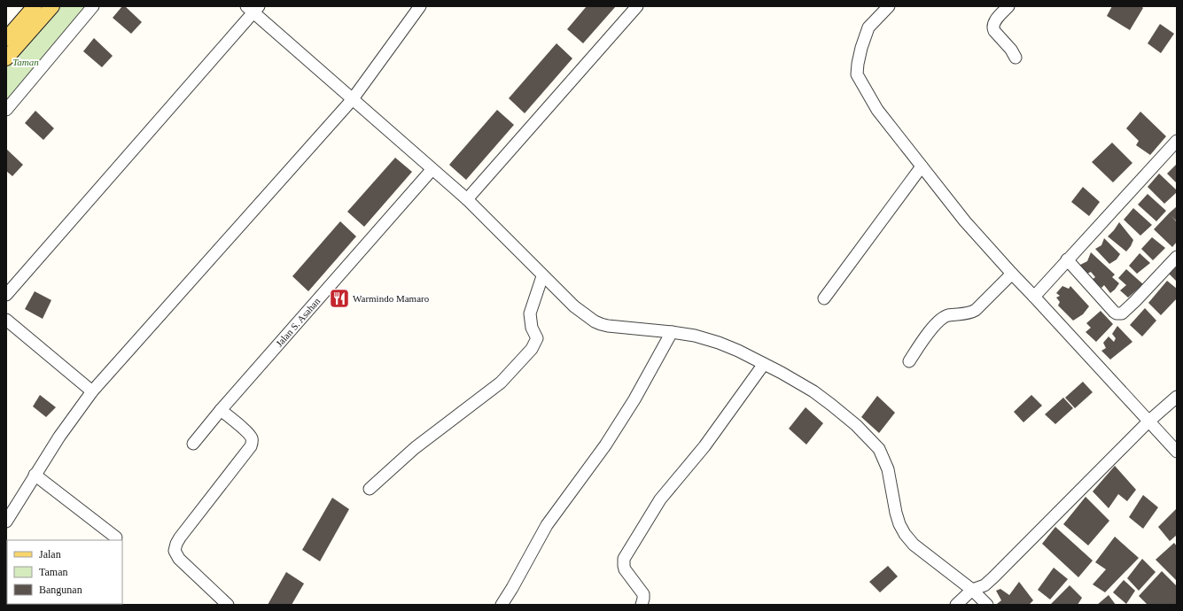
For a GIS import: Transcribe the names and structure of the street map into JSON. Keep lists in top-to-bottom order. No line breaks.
{"streets":{"street":["Jalan S. Asahan"]},"parks":["Taman"],"places":{"restaurant":["Warmindo Mamaro"]},"legend":["Jalan","Taman","Bangunan"]}
